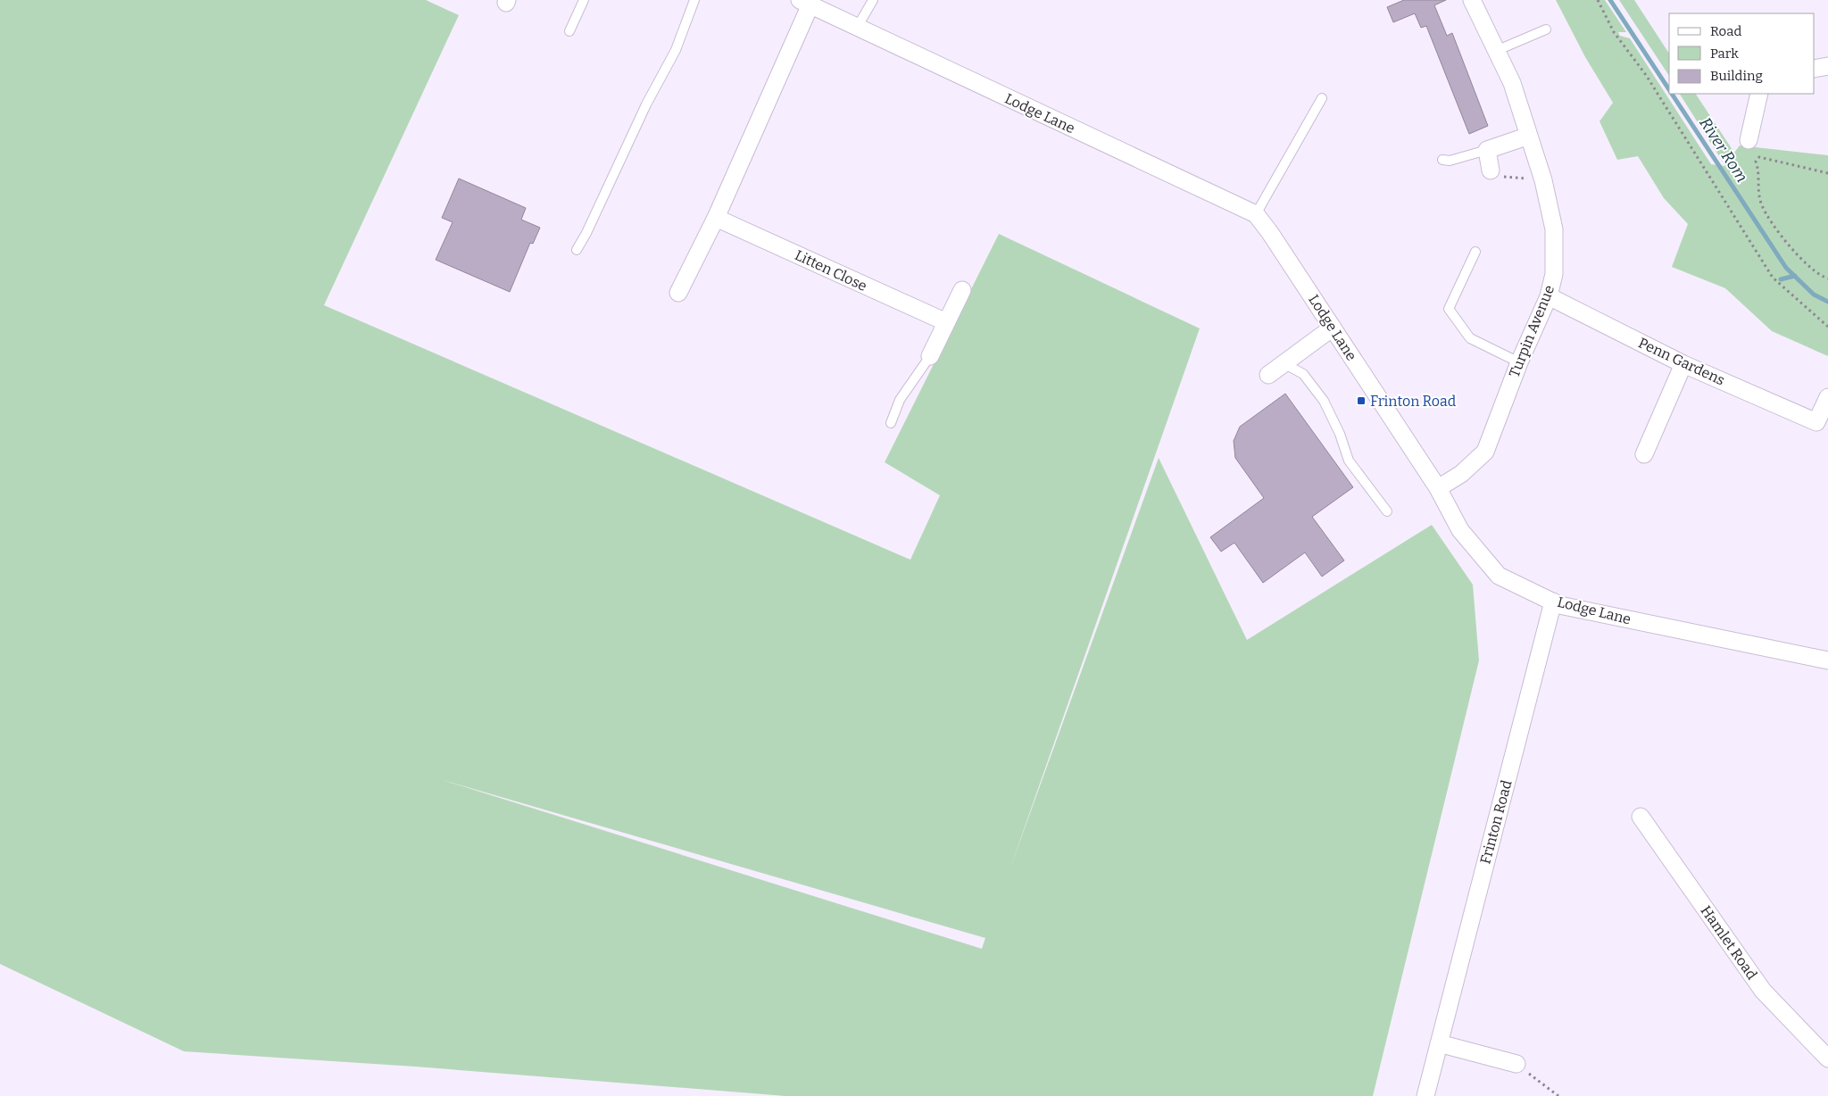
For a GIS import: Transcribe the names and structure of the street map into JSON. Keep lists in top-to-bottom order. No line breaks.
{"streets":{"street":["Lodge Lane","Litten Close","Turpin Avenue","Penn Gardens","Frinton Road","Hamlet Road"]},"crossings":[["Lodge Lane","Turpin Avenue"],["Lodge Lane","Frinton Road"],["Turpin Avenue","Penn Gardens"]],"water":["River Rom"],"places":{"transit":["Frinton Road"]},"legend":["Road","Park","Building"]}
